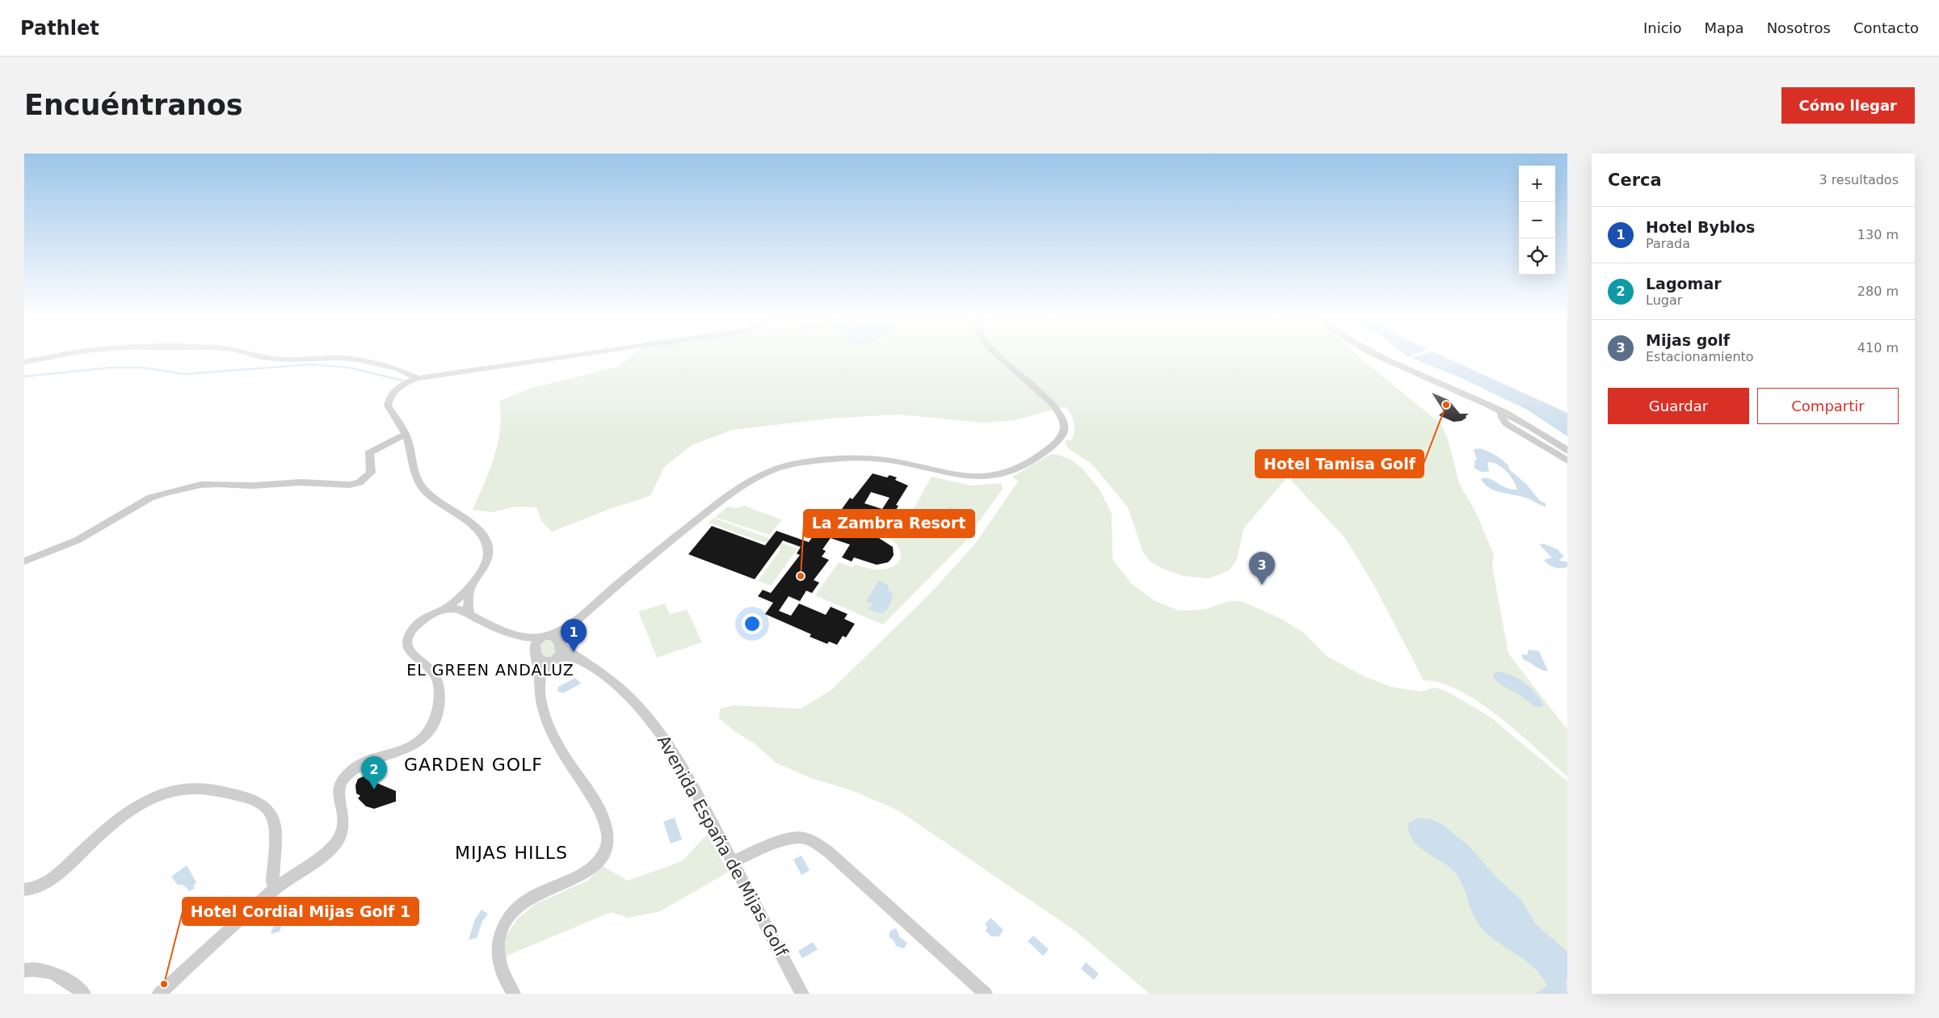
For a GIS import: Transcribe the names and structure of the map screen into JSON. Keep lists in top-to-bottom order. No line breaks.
{"streets":{"street":["Avenida España de Mijas Golf"]},"districts":["EL GREEN ANDALUZ","GARDEN GOLF","MIJAS HILLS"],"places":["Hotel Tamisa Golf","La Zambra Resort","Hotel Cordial Mijas Golf 1"],"page":{"header":"Pathlet","nav":["Inicio","Mapa","Nosotros","Contacto"],"buttons":["Cómo llegar",["Guardar","Compartir"]],"title":"Encuéntranos","heading":["Cerca","3 resultados"],"map_buttons":["+","−"],"list":[{"mark":"1","name":"Hotel Byblos","note":"Parada","value":"130 m"},{"mark":"2","name":"Lagomar","note":"Lugar","value":"280 m"},{"mark":"3","name":"Mijas golf","note":"Estacionamiento","value":"410 m"}],"pins":["3","1","2"]}}
